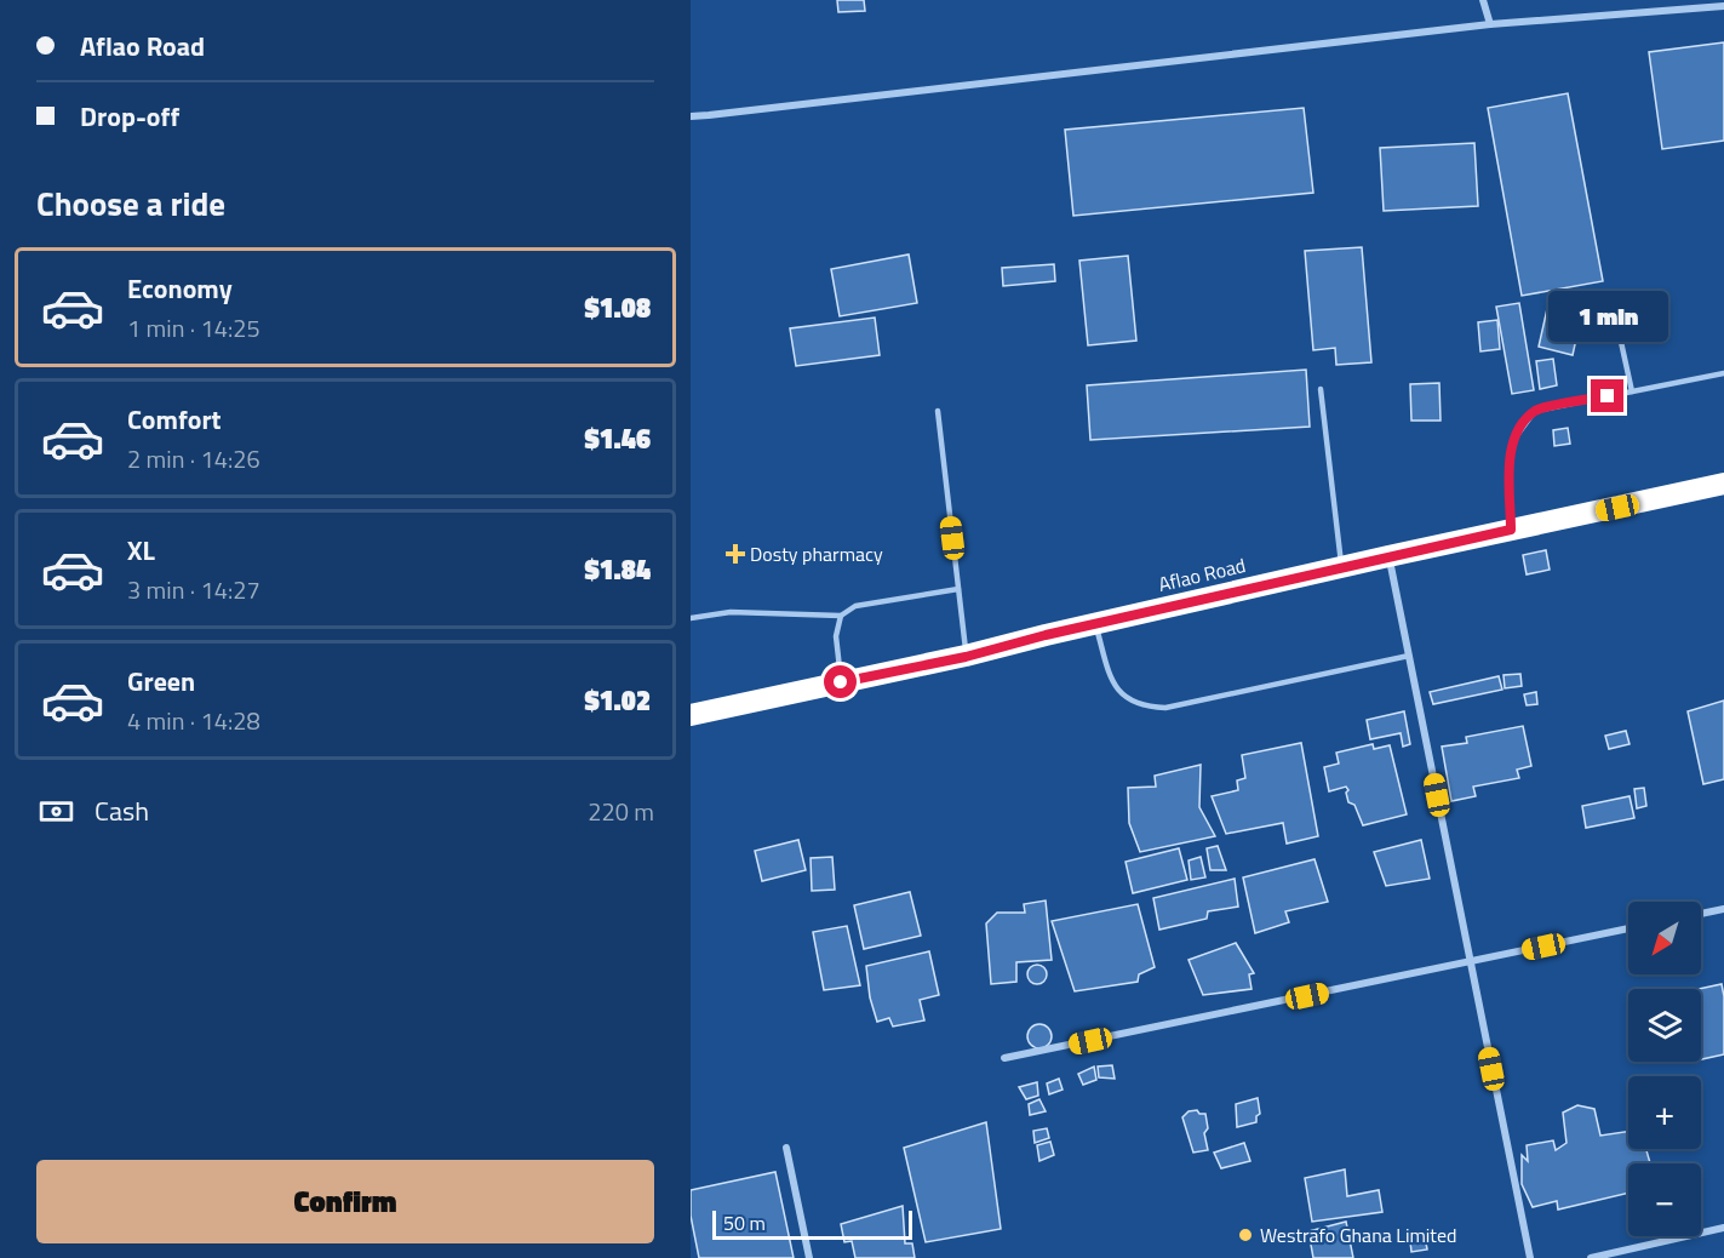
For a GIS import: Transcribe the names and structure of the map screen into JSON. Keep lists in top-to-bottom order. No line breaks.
{"streets":{"highway":["Aflao Road"]},"places":{"health":["Dosty pharmacy"],"other":["Westrafo Ghana Limited"]},"scale_bar":"50 m","north":"bottom left","page":{"banner":["Aflao Road","Drop-off"],"heading":"Choose a ride","list":[{"name":"Economy","note":"1 min · 14:25","value":"$1.08"},{"name":"Comfort","note":"2 min · 14:26","value":"$1.46"},{"name":"XL","note":"3 min · 14:27","value":"$1.84"},{"name":"Green","note":"4 min · 14:28","value":"$1.02"}],"bubble":"1 min","pay":["Cash","220 m"],"map_buttons":["+","−"],"buttons":"Confirm","scale":"50 m"}}
